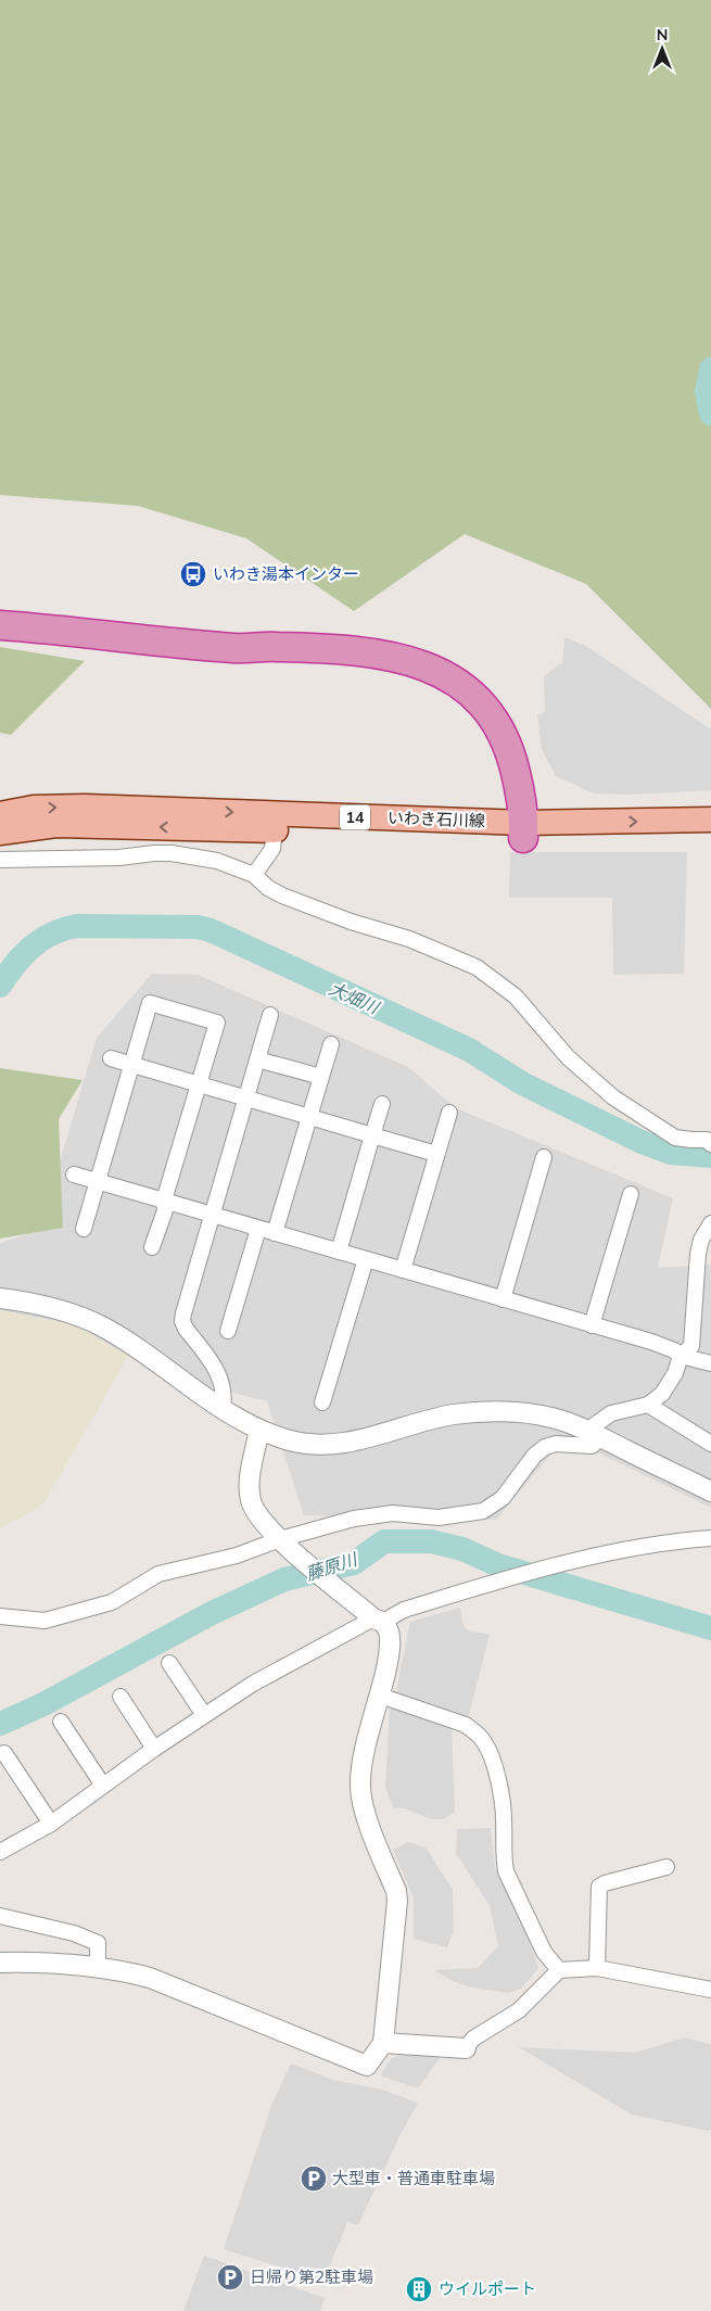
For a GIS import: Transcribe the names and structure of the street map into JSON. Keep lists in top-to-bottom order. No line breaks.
{"streets":{"main road":["14","いわき石川線"]},"water":["大畑川","藤原川"],"places":{"bus stop":["いわき湯本インター"],"parking":["大型車・普通車駐車場","日帰り第2駐車場"],"building":["ウイルポート"]},"north":"top"}
